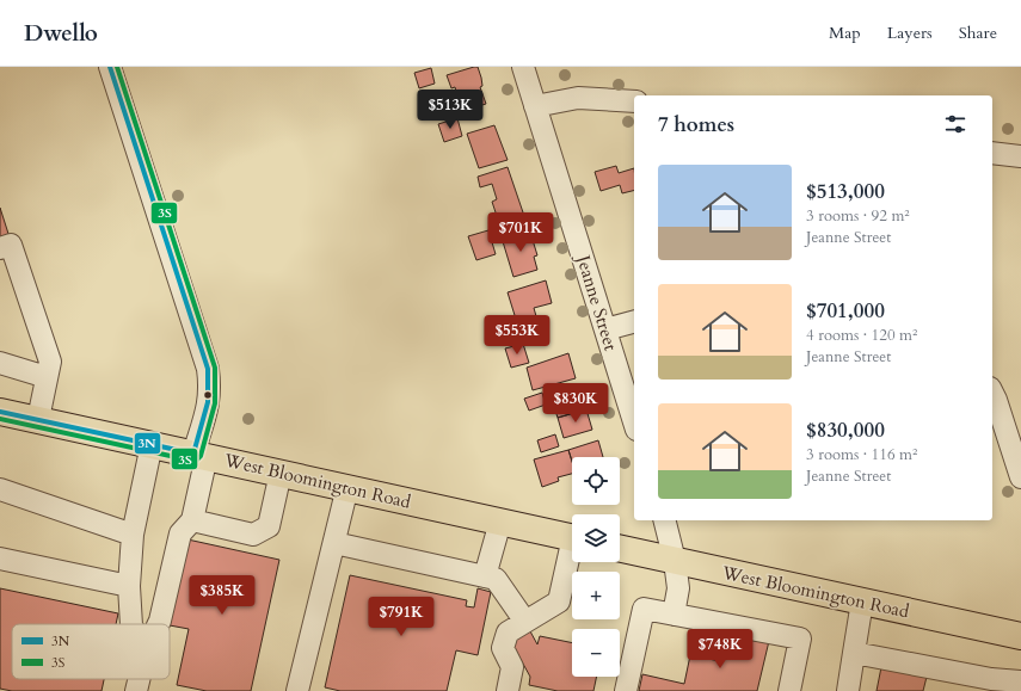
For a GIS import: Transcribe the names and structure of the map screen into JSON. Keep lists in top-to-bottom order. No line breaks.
{"streets":{"main road":["West Bloomington Road"],"street":["Jeanne Street"]},"lines":["transit line 3N","transit line 3S"],"legend":["3N","3S"],"page":{"header":"Dwello","nav":["Map","Layers","Share"],"price":["$513K","$701K","$553K","$830K","$385K","$791K","$748K"],"heading":"7 homes","list":[{"name":"$513,000","note":"3 rooms · 92 m² · Jeanne Street"},{"name":"$701,000","note":"4 rooms · 120 m² · Jeanne Street"},{"name":"$830,000","note":"3 rooms · 116 m² · Jeanne Street"}],"map_buttons":["+","−"]}}
